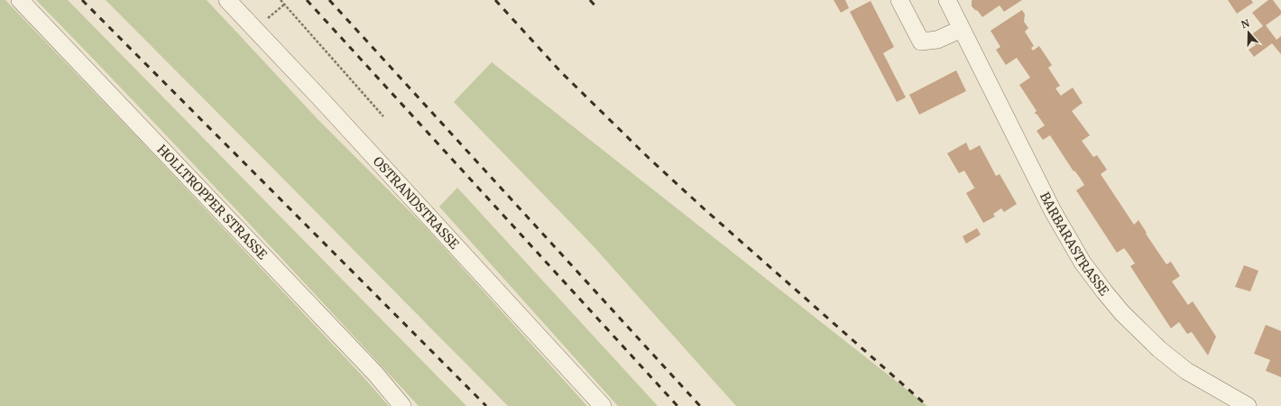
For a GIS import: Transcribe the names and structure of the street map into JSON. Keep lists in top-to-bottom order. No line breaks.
{"streets":{"street":["HOLLTROPPER STRASSE","OSTRANDSTRASSE","BARBARASTRASSE"]},"north":"top"}
